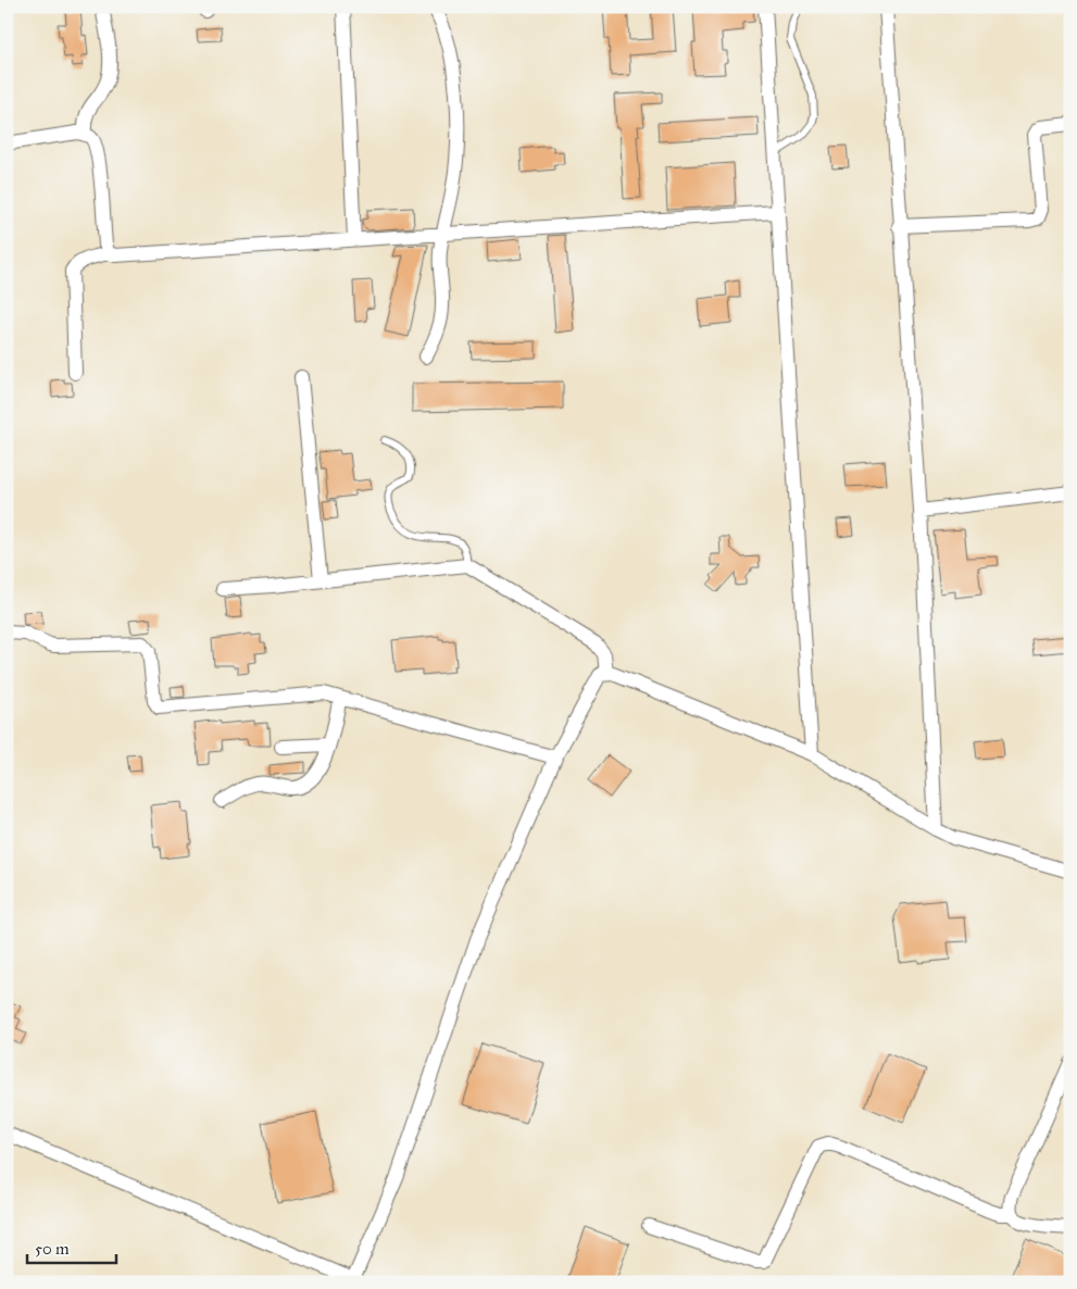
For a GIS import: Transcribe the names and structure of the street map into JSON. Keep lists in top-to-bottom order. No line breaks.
{"scale_bar":"50 m"}
